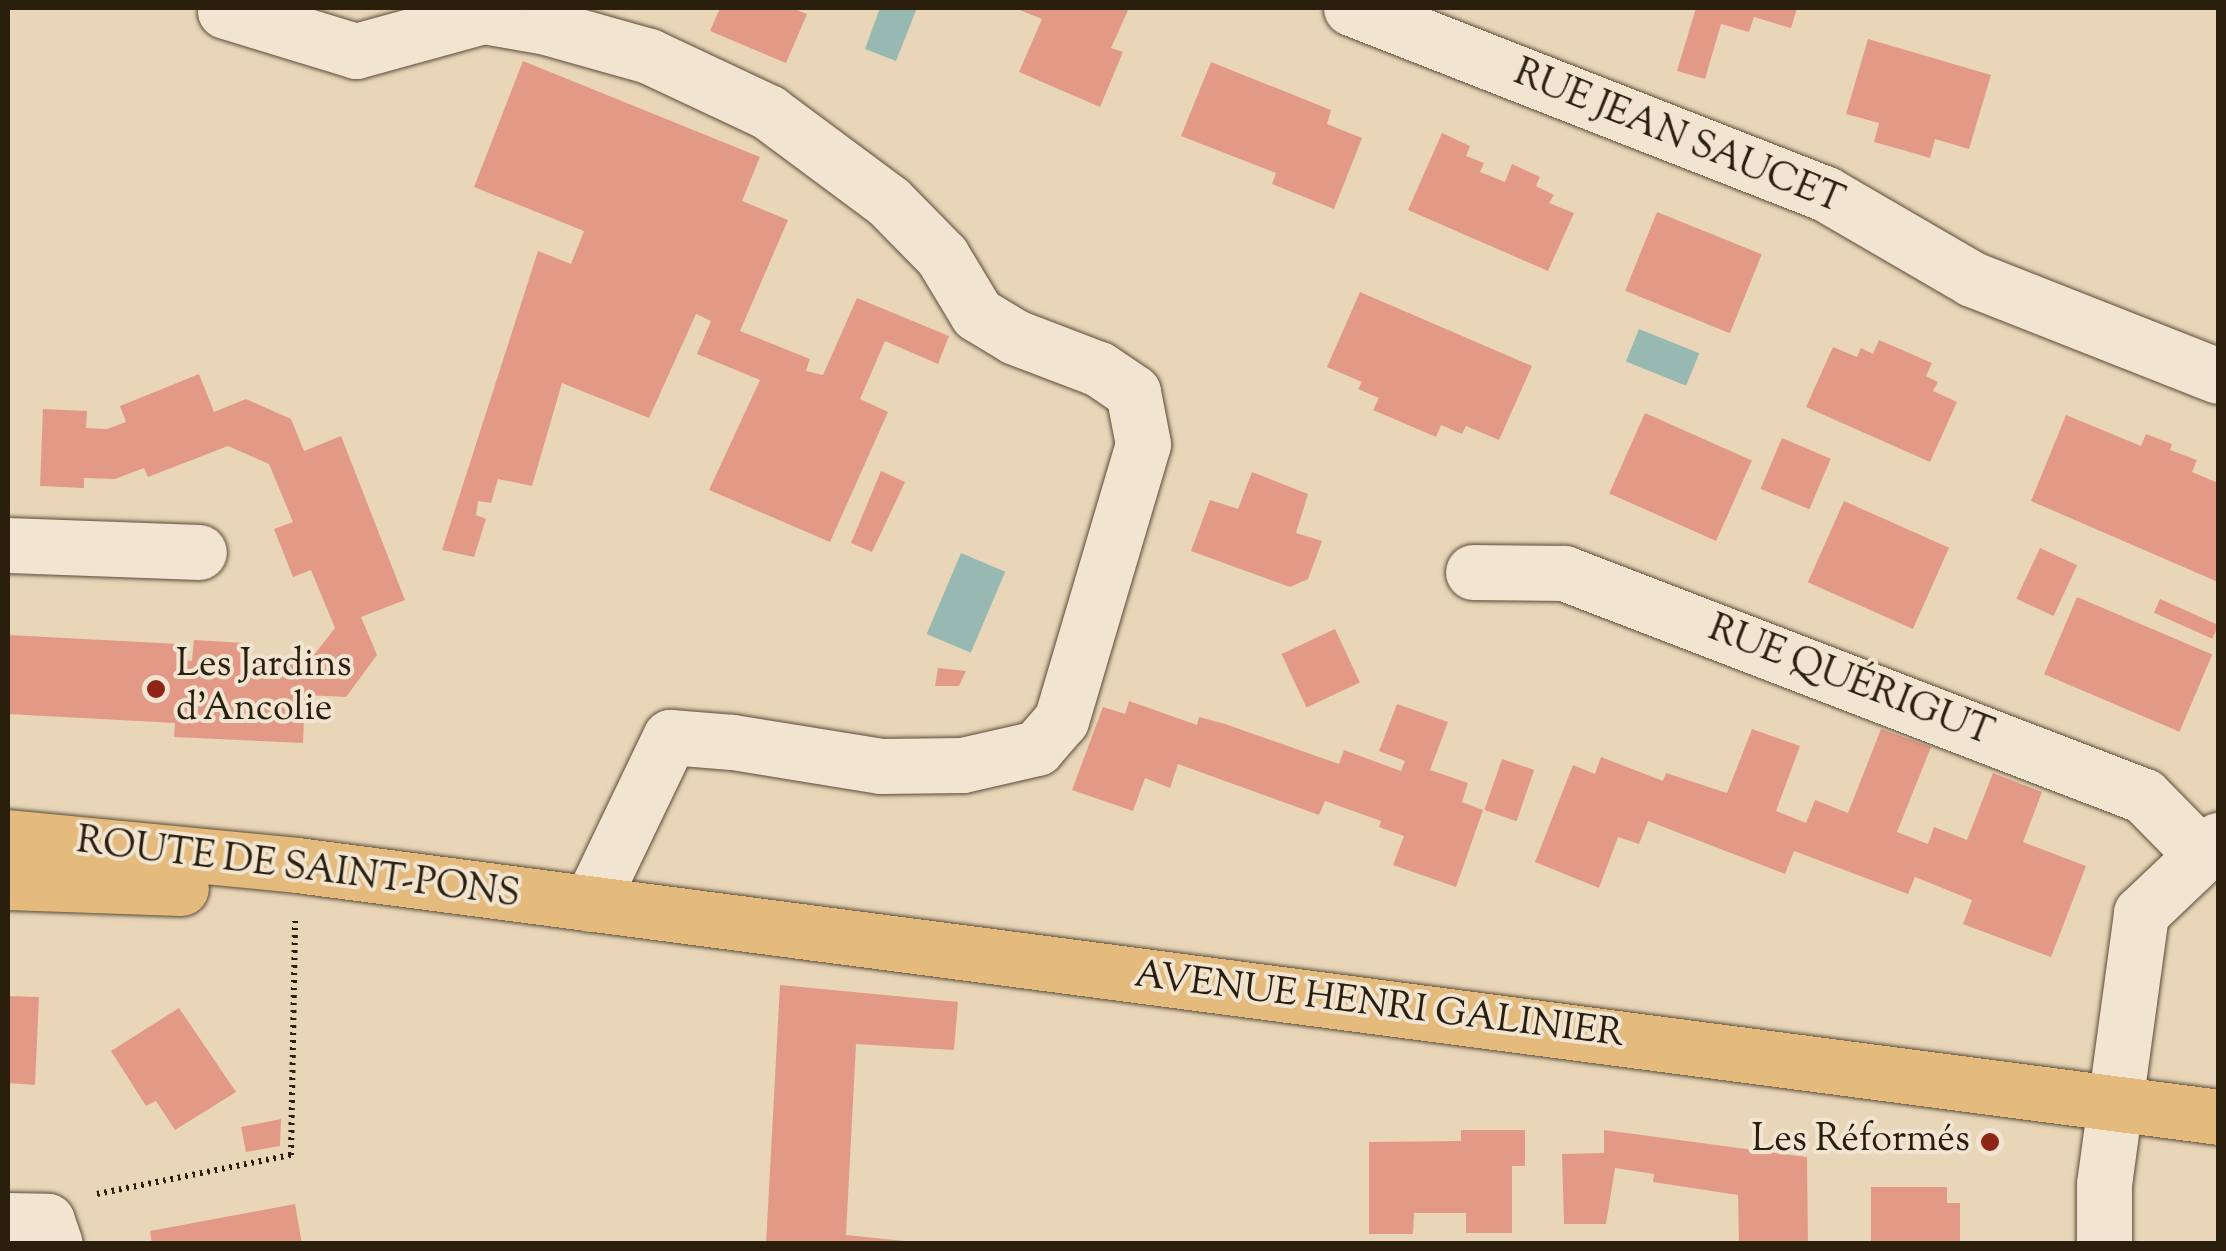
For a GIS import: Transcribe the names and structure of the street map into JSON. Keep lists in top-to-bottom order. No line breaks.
{"streets":{"main road":["ROUTE DE SAINT-PONS","AVENUE HENRI GALINIER"],"street":["RUE JEAN SAUCET","RUE QUÉRIGUT"]},"crossings":[["ROUTE DE SAINT-PONS","AVENUE HENRI GALINIER"]],"places":["Les Jardins d'Ancolie","Les Réformés"]}
